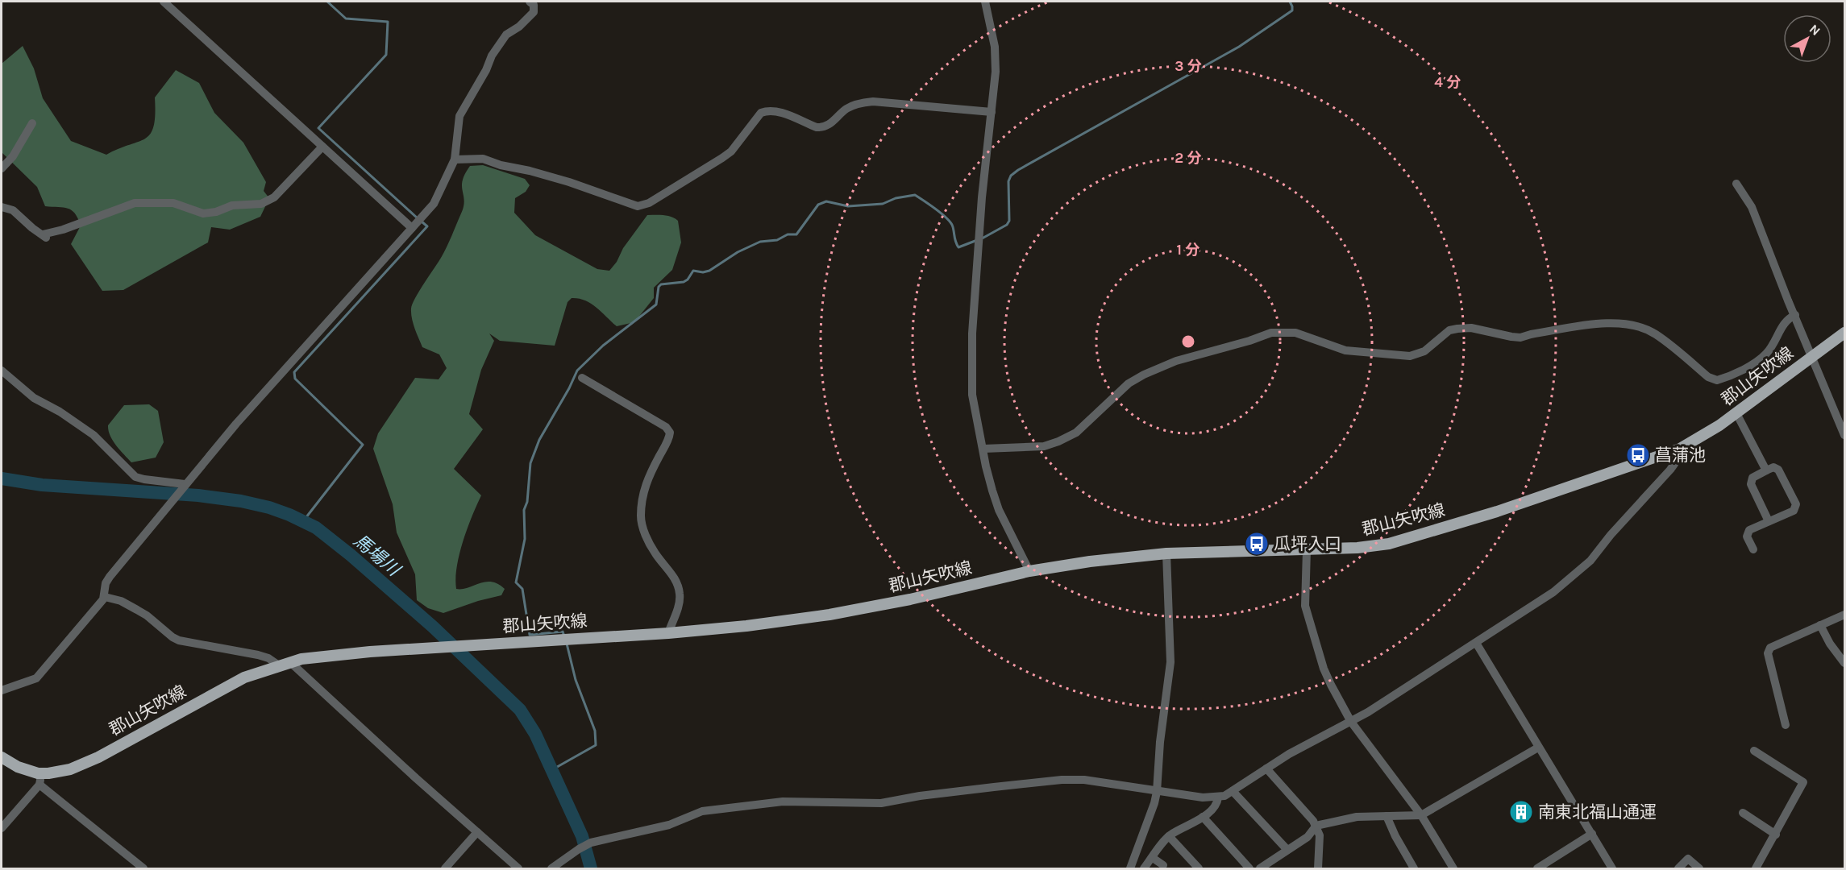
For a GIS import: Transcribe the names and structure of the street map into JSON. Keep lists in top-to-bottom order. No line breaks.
{"streets":{"main road":["郡山矢吹線"]},"water":["馬場川"],"places":{"bus stop":["菖蒲池","瓜坪入口"],"building":["南東北福山通運"]},"north":"top right","rings":["3 分","4 分","2 分","1 分"]}
